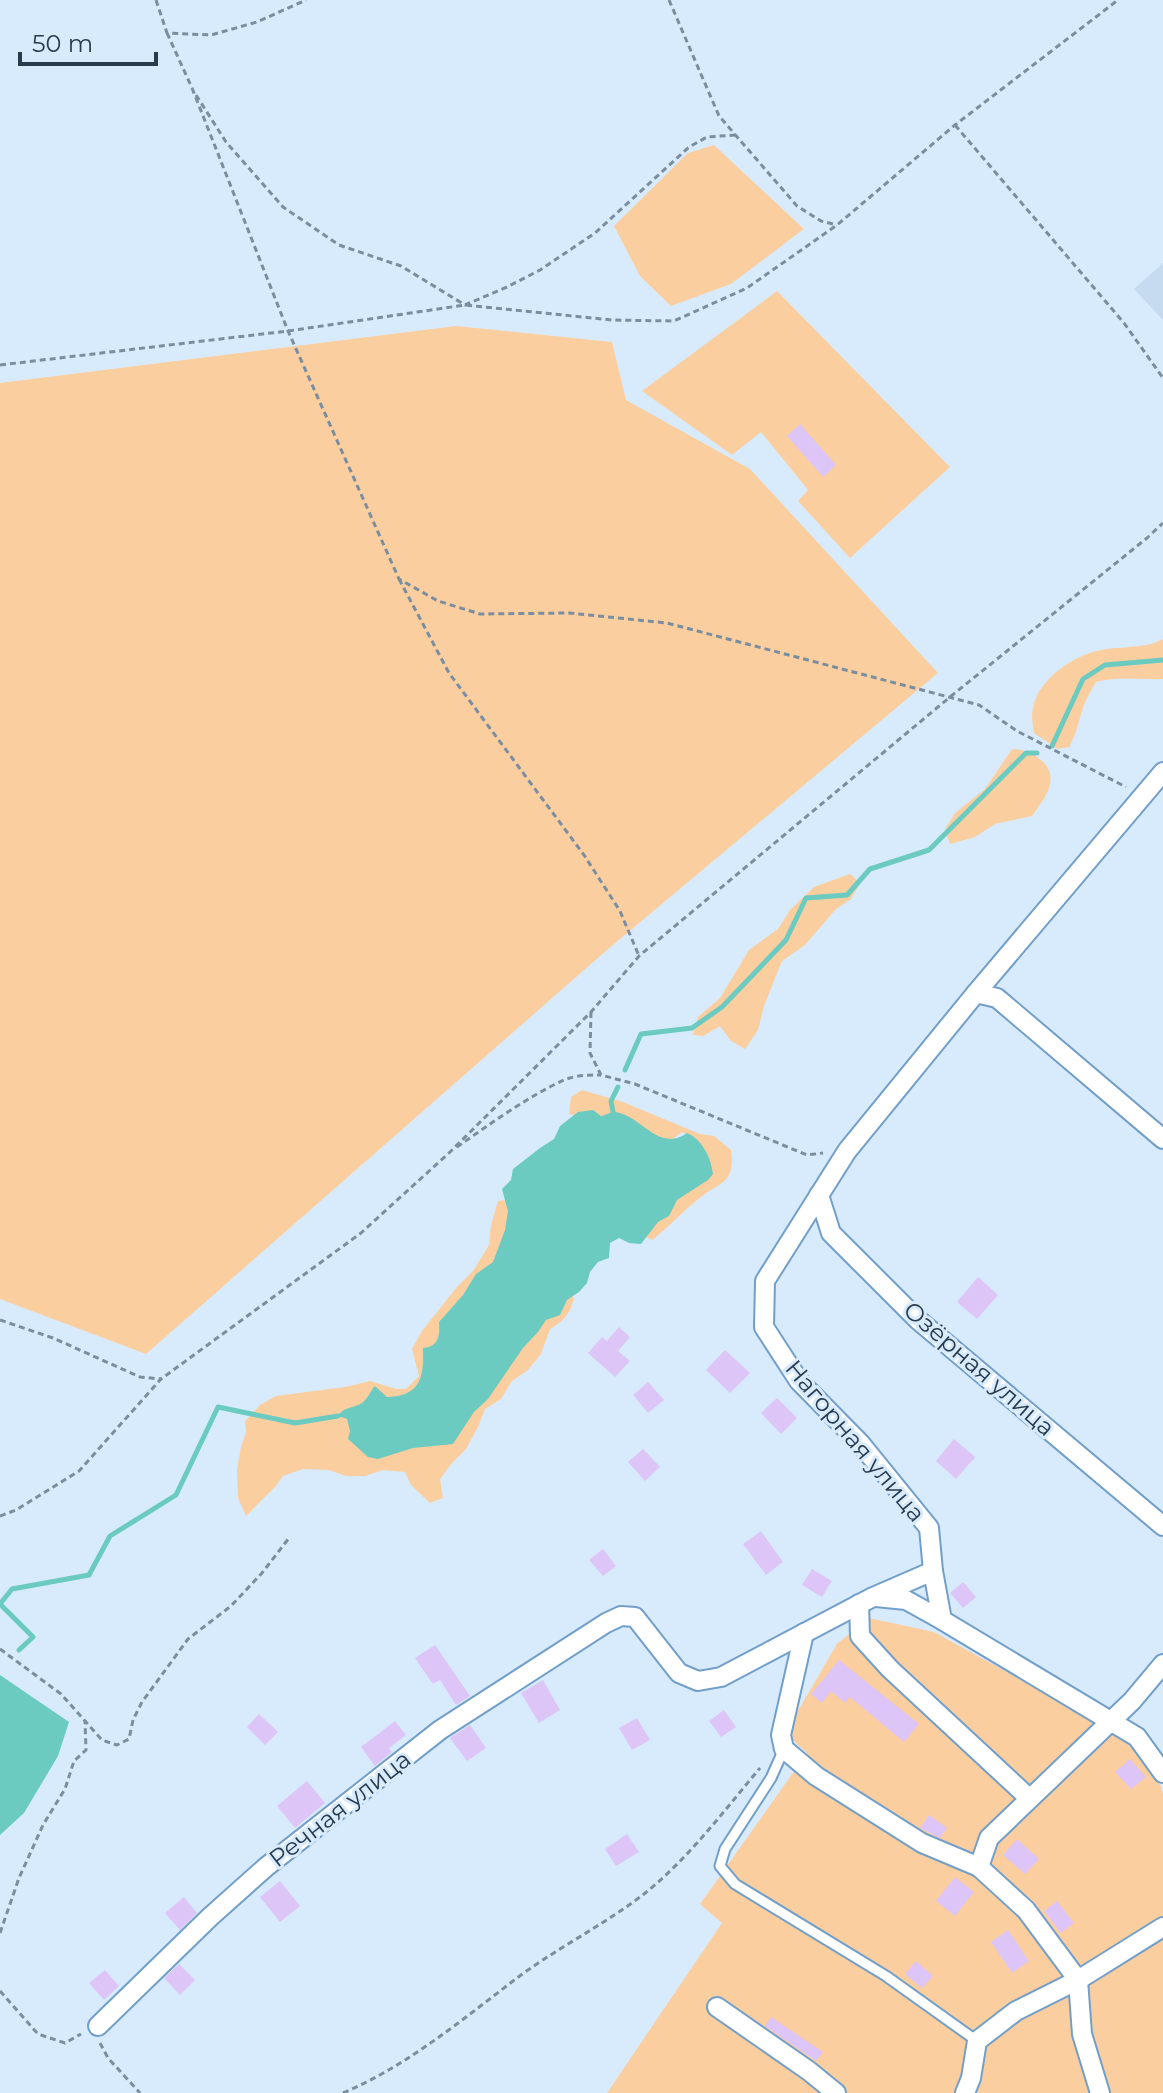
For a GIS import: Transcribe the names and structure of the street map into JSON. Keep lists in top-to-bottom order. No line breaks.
{"streets":{"street":["Озёрная улица","Нагорная улица","Речная улица"]},"crossings":[["Озёрная улица","Нагорная улица"]],"scale_bar":"50 m"}
